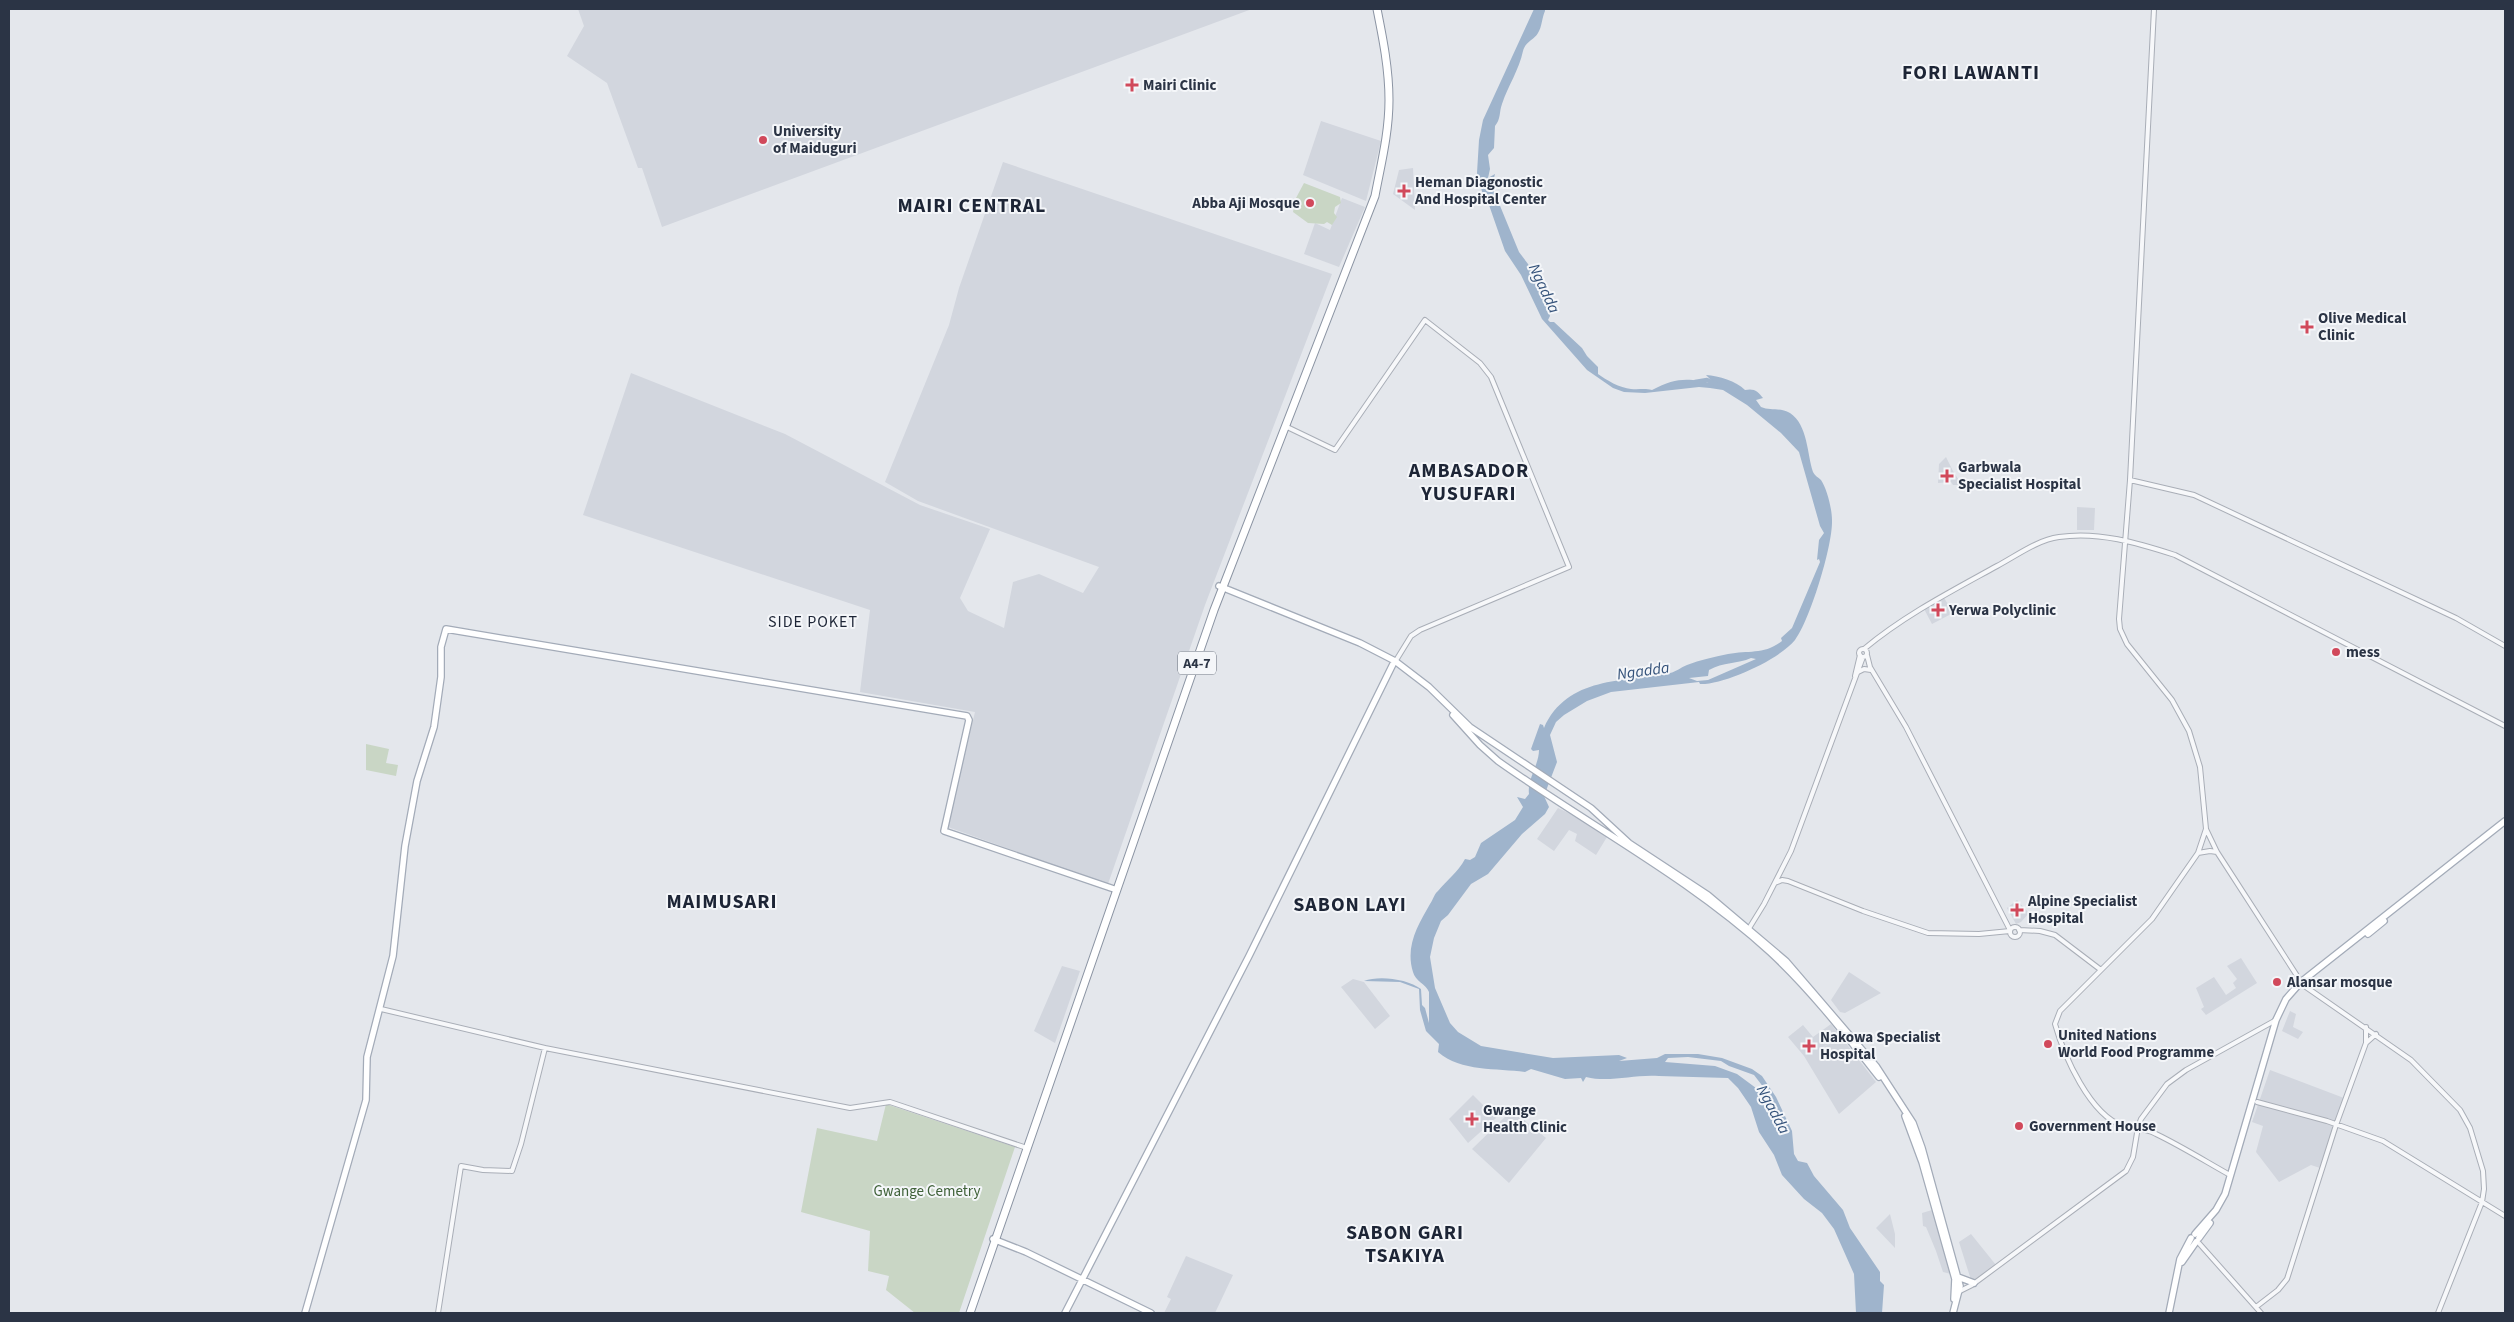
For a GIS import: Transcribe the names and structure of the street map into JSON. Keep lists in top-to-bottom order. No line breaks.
{"streets":{"highway":["A4-7"]},"districts":["FORI LAWANTI","MAIRI CENTRAL","AMBASADOR YUSUFARI","SIDE POKET","MAIMUSARI","SABON LAYI","SABON GARI TSAKIYA"],"water":["Ngadda"],"parks":["Gwange Cemetry"],"places":{"health":["Mairi Clinic","Heman Diagonostic And Hospital Center","Olive Medical Clinic","Garbwala Specialist Hospital","Yerwa Polyclinic","Alpine Specialist Hospital","Nakowa Specialist Hospital","Gwange Health Clinic"],"other":["University of Maiduguri","Abba Aji Mosque","mess","Alansar mosque","United Nations World Food Programme","Government House"]}}
